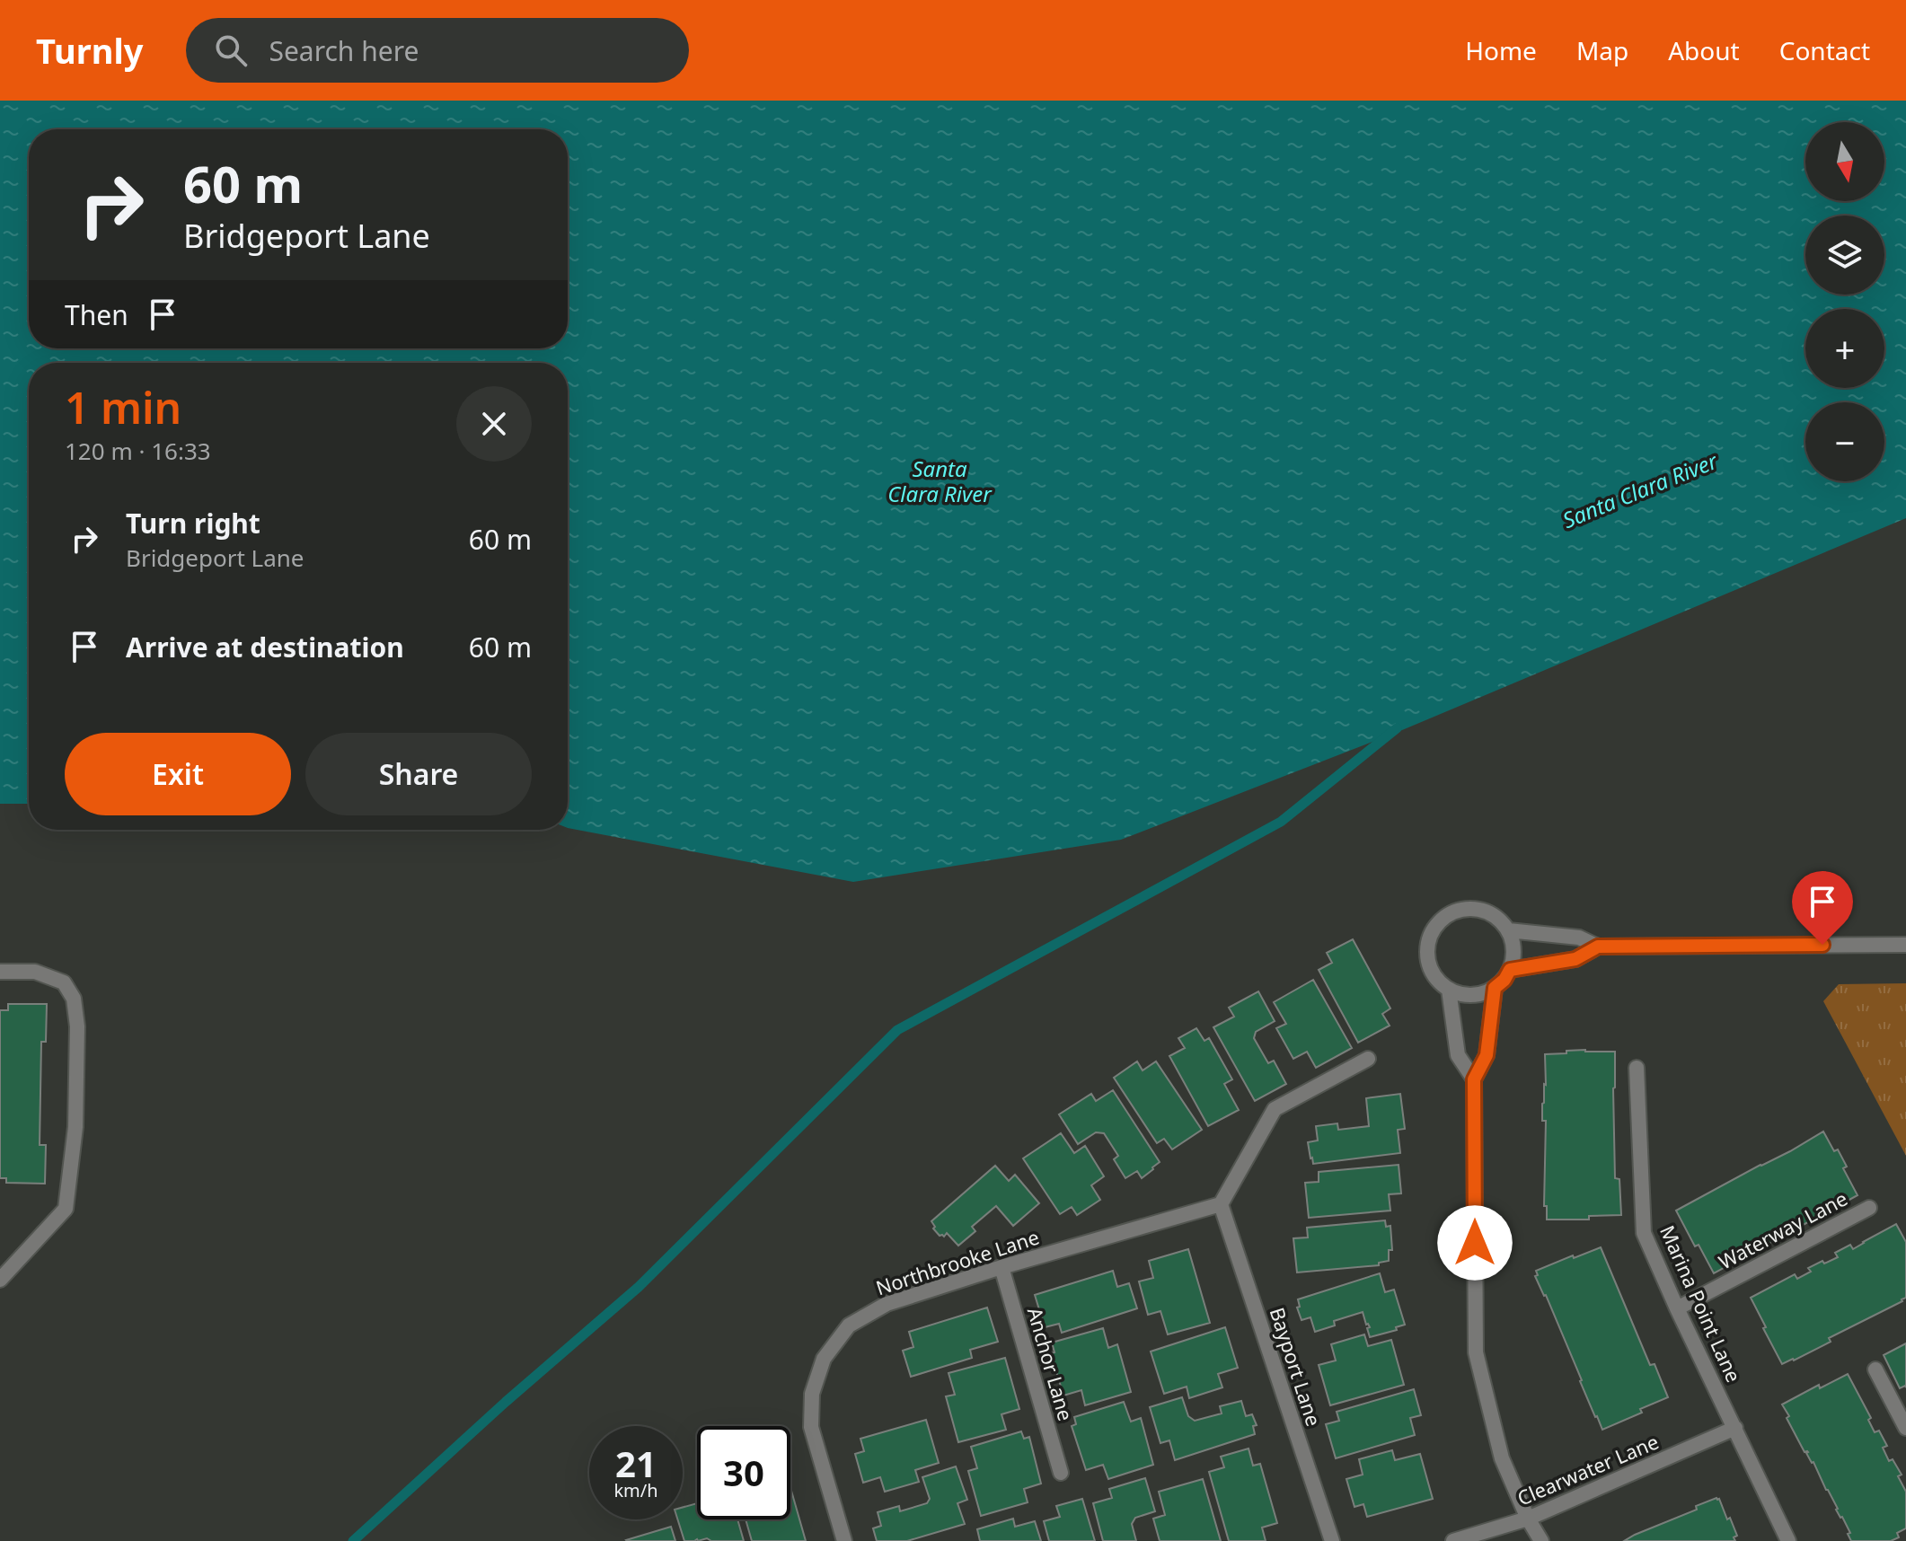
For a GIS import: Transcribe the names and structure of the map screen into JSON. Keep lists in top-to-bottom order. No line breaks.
{"streets":{"street":["Waterway Lane","Northbrooke Lane","Marina Point Lane","Anchor Lane","Bayport Lane","Clearwater Lane"]},"crossings":[["Waterway Lane","Marina Point Lane"],["Northbrooke Lane","Anchor Lane"],["Northbrooke Lane","Bayport Lane"],["Marina Point Lane","Clearwater Lane"]],"water":["Santa Clara River"],"north":"bottom","page":{"header":"Turnly","search":"Search here","nav":["Home","Map","About","Contact"],"map_buttons":["+","−"],"turn":["60 m","Bridgeport Lane"],"then":"Then","heading":["1 min","120 m · 16:33"],"list":[{"name":"Turn right","note":"Bridgeport Lane","value":"60 m"},{"name":"Arrive at destination","value":"60 m"}],"buttons":["Exit","Share"],"speed":"21 km/h","limit":"30"}}
